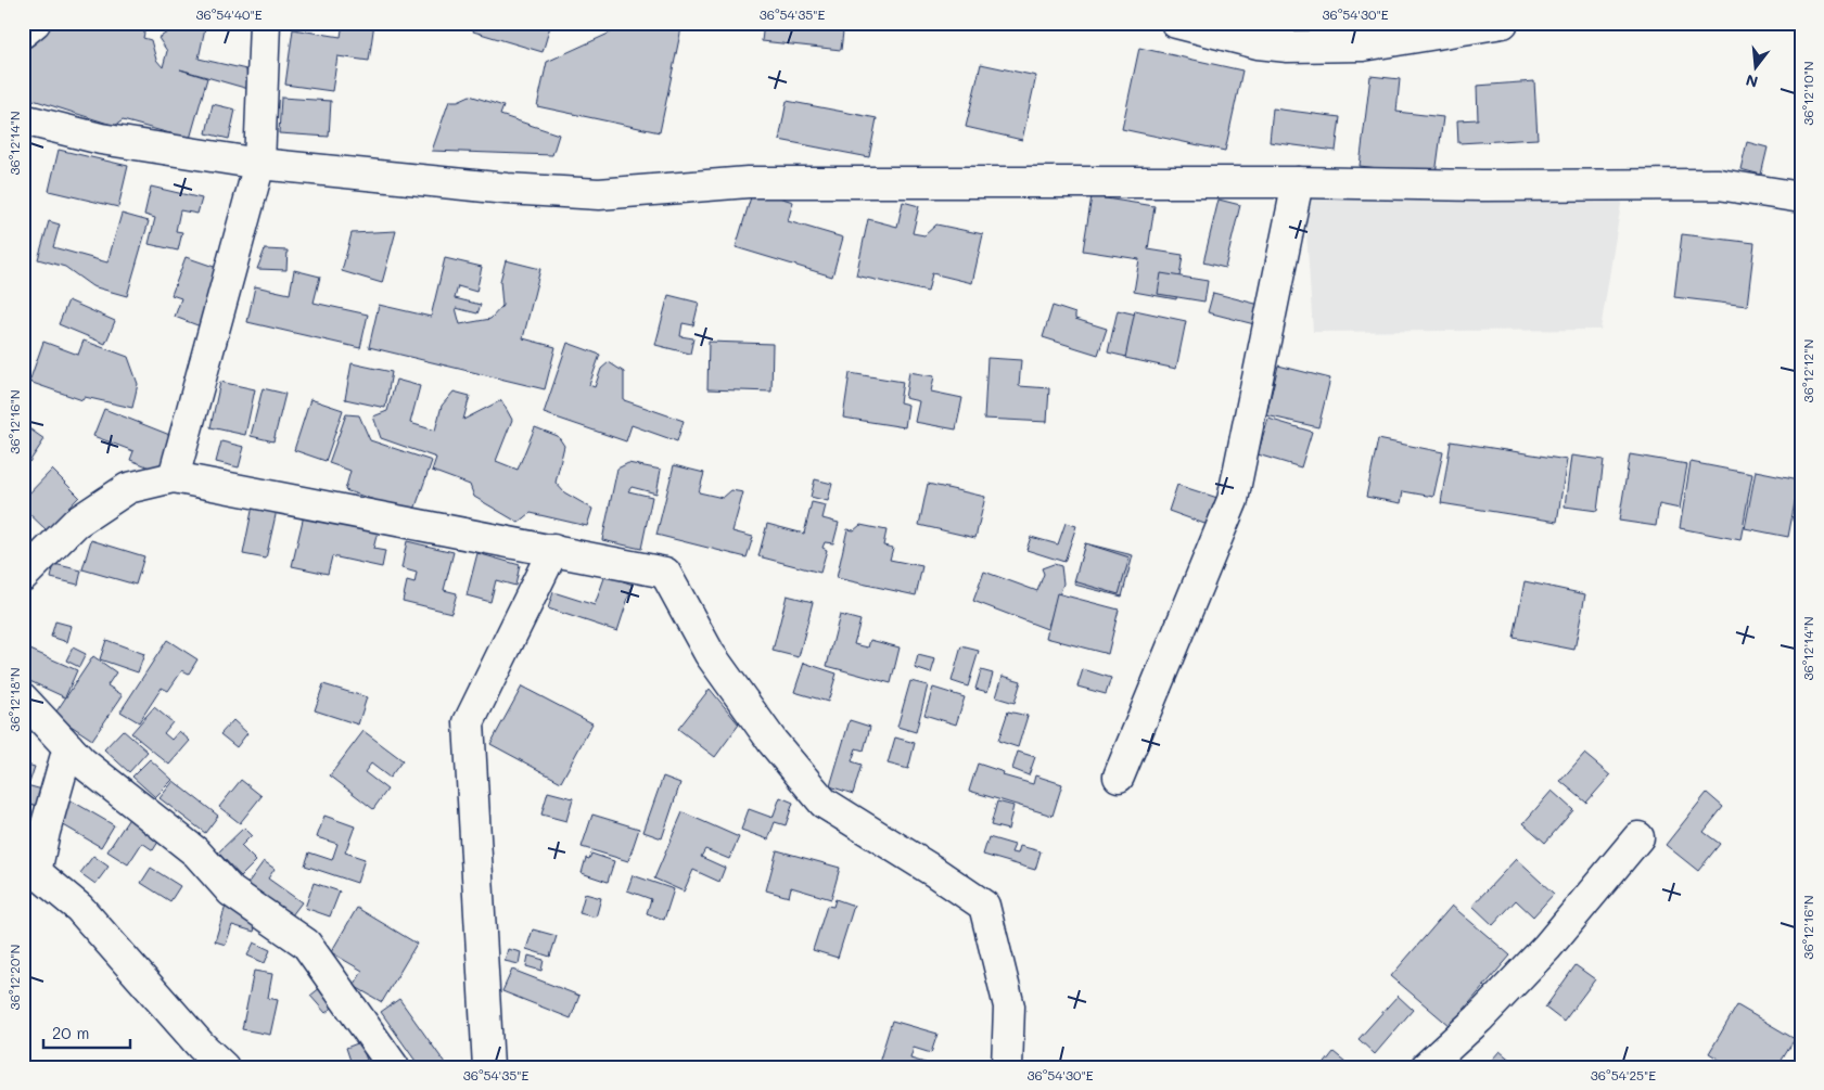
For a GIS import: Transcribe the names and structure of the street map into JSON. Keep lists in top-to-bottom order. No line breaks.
{"scale_bar":"20 m","north":"bottom","coordinates":["36°54'40\"E","36°54'35\"E","36°54'30\"E","36°12'10\"N","36°12'14\"N","36°12'12\"N","36°12'16\"N","36°12'18\"N","36°12'20\"N","36°54'25\"E"]}
